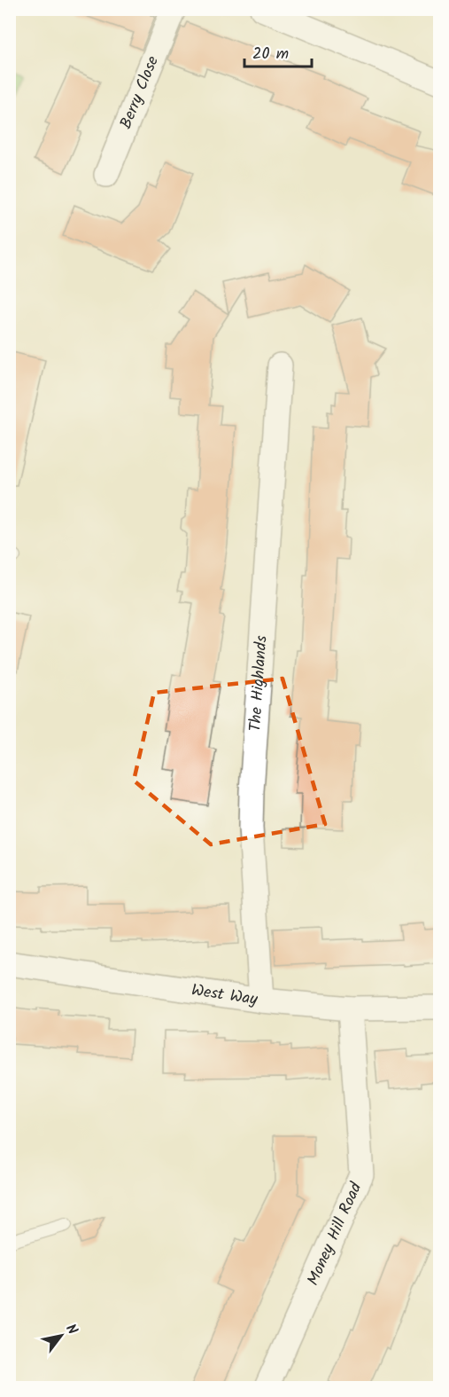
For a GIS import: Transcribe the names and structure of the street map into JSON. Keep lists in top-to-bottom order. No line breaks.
{"streets":{"street":["Berry Close","The Highlands","West Way","Money Hill Road"]},"crossings":[["The Highlands","West Way"],["West Way","Money Hill Road"]],"scale_bar":"20 m","north":"top right"}
